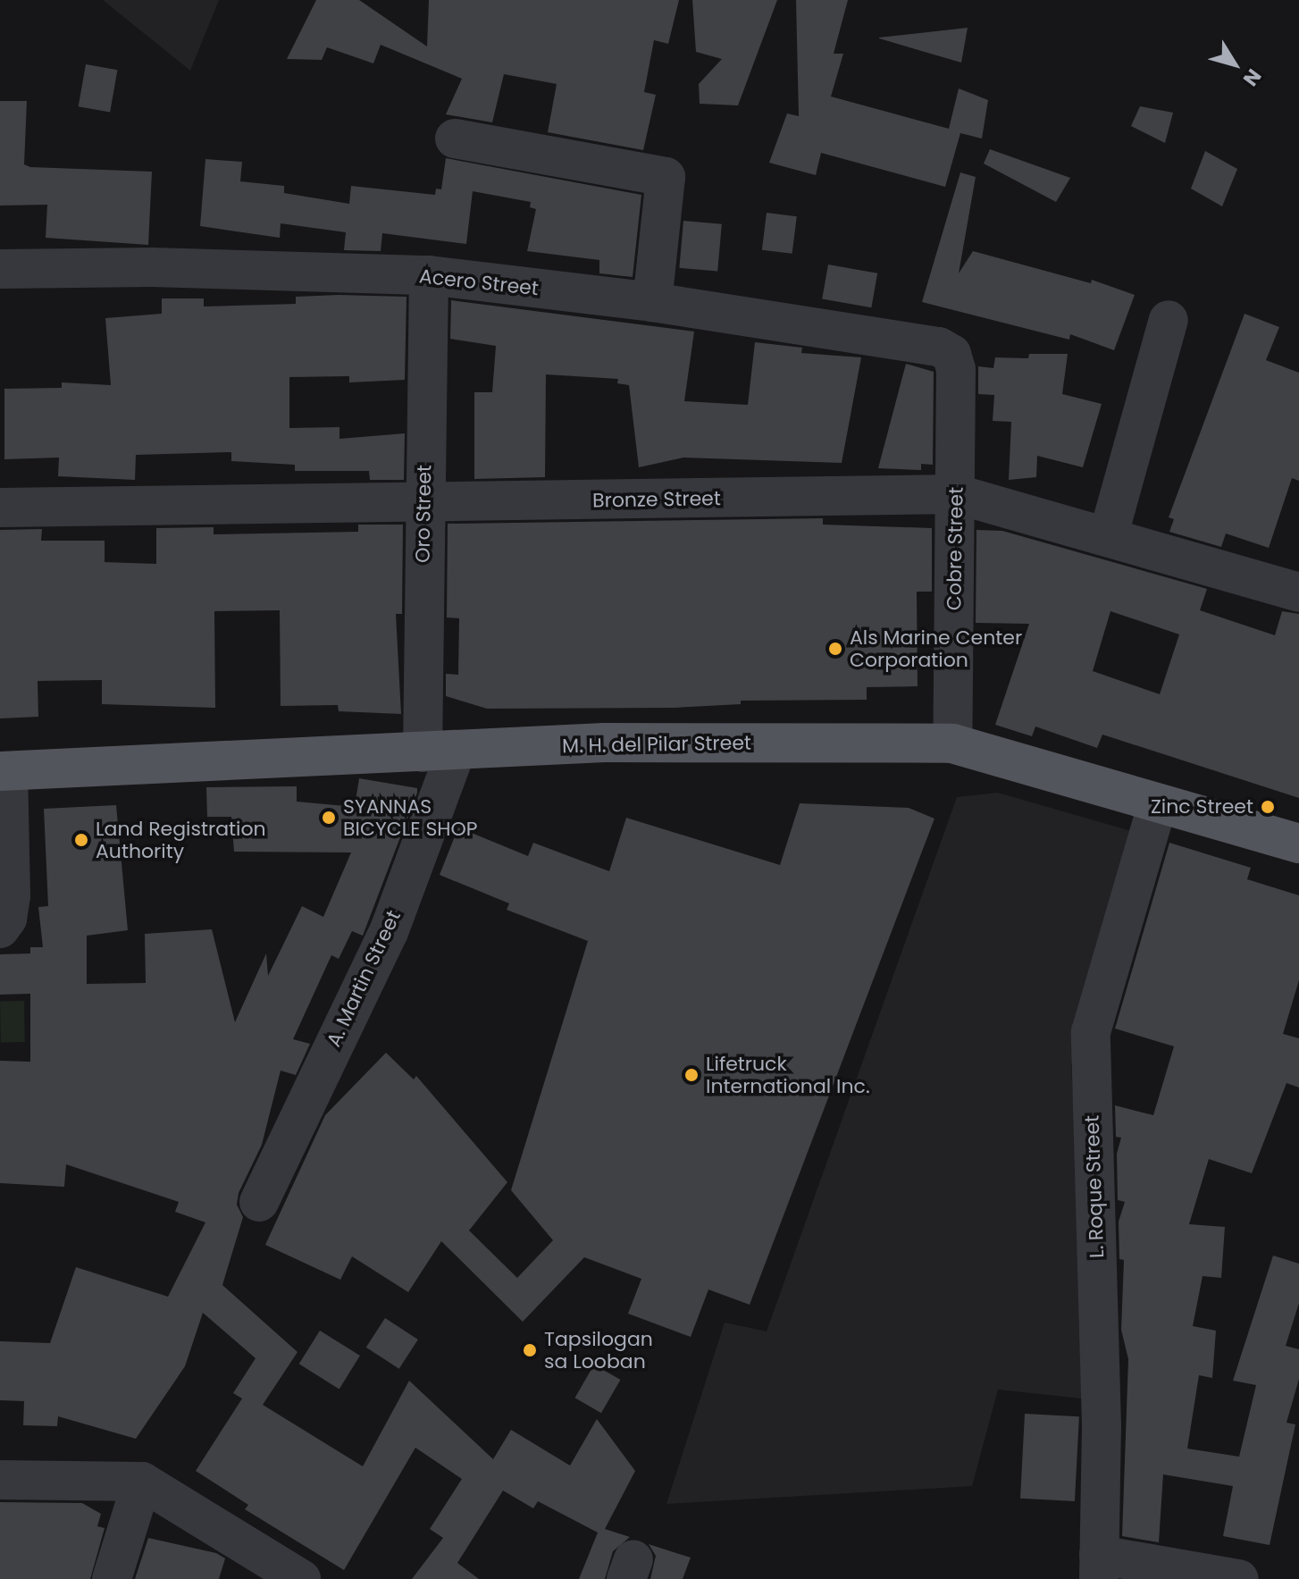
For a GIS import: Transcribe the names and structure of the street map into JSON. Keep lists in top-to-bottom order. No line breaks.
{"streets":{"main road":["M. H. del Pilar Street"],"street":["Acero Street","Bronze Street","Oro Street","Cobre Street","A. Martin Street","L. Roque Street"]},"crossings":[["Acero Street","Oro Street"],["Acero Street","Cobre Street"],["Bronze Street","Oro Street"],["Bronze Street","Cobre Street"],["Oro Street","M. H. del Pilar Street"],["Oro Street","A. Martin Street"],["Cobre Street","M. H. del Pilar Street"],["M. H. del Pilar Street","A. Martin Street"],["M. H. del Pilar Street","L. Roque Street"]],"places":["Als Marine Center Corporation","Zinc Street","SYANNAS BICYCLE SHOP","Land Registration Authority","Lifetruck International Inc.","Tapsilogan sa Looban"],"north":"bottom right"}
